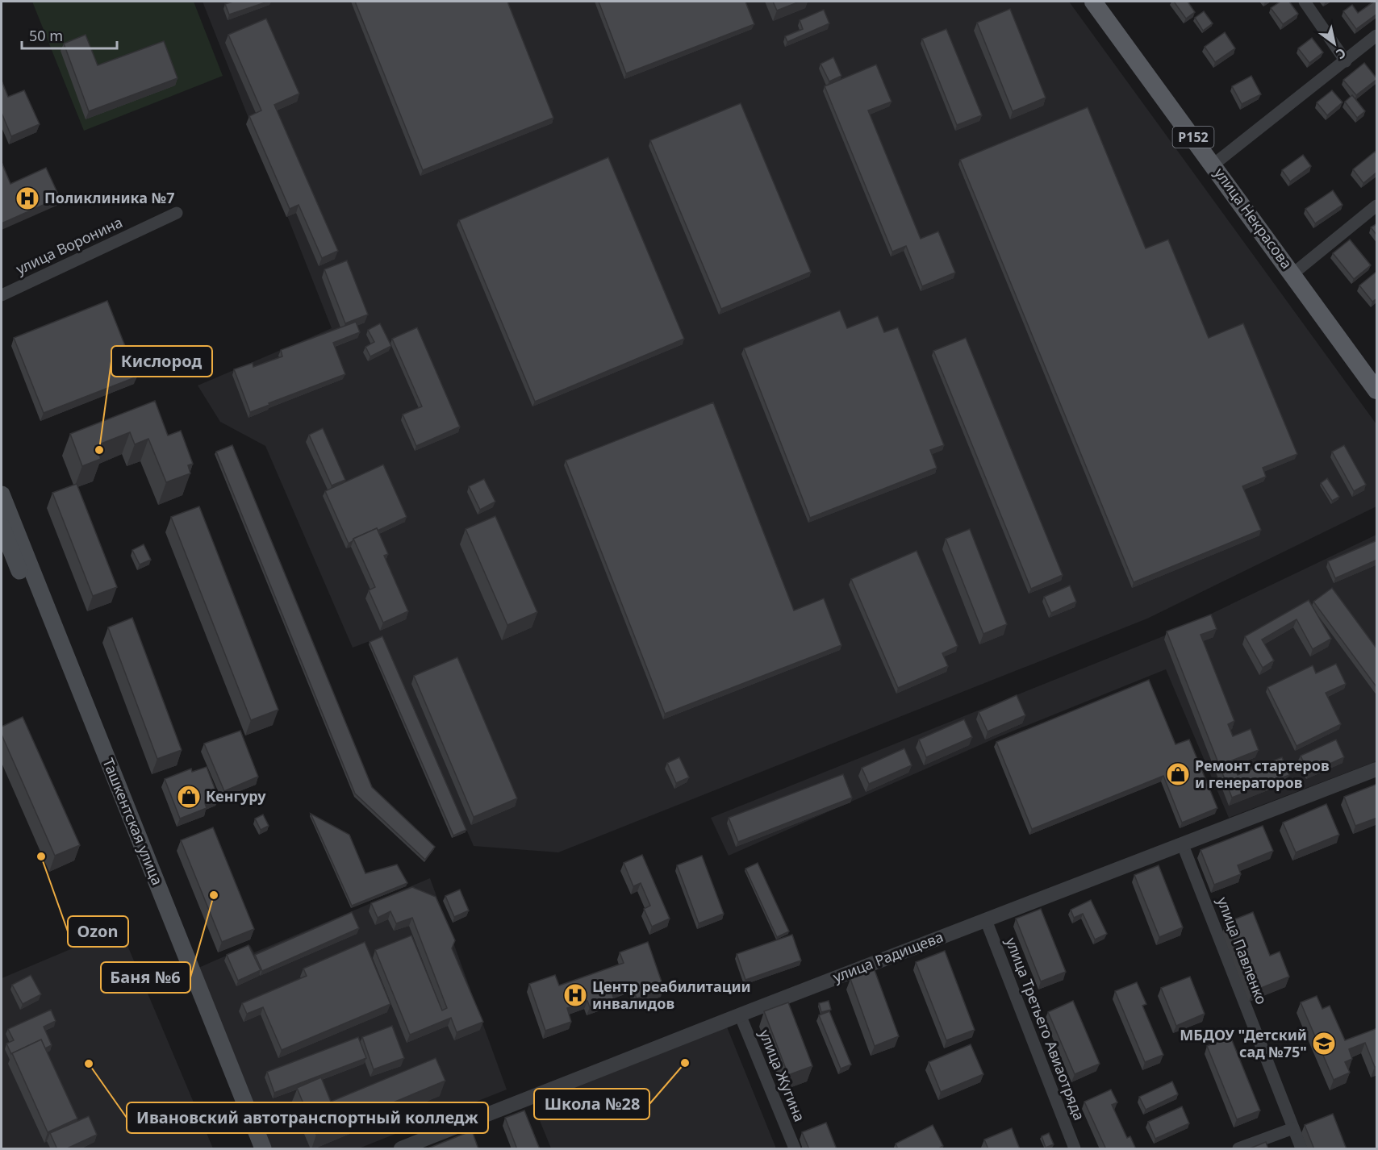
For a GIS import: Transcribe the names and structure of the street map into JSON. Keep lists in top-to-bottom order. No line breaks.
{"streets":{"main road":["Р152","улица Некрасова","Ташкентская улица"],"street":["улица Воронина","улица Павленко","улица Радищева","улица Третьего Авиаотряда","улица Жугина"]},"crossings":[["улица Павленко","улица Радищева"],["улица Радищева","улица Третьего Авиаотряда"],["улица Радищева","улица Жугина"]],"places":{"hospital":["Поликлиника №7","Центр реабилитации инвалидов"],"other":["Кислород","Ozon","Баня №6","Школа №28","Ивановский автотранспортный колледж"],"shop":["Ремонт стартеров и генераторов","Кенгуру"],"school or university":["МБДОУ \"Детский сад №75\""]},"scale_bar":"50 m","north":"bottom right"}
